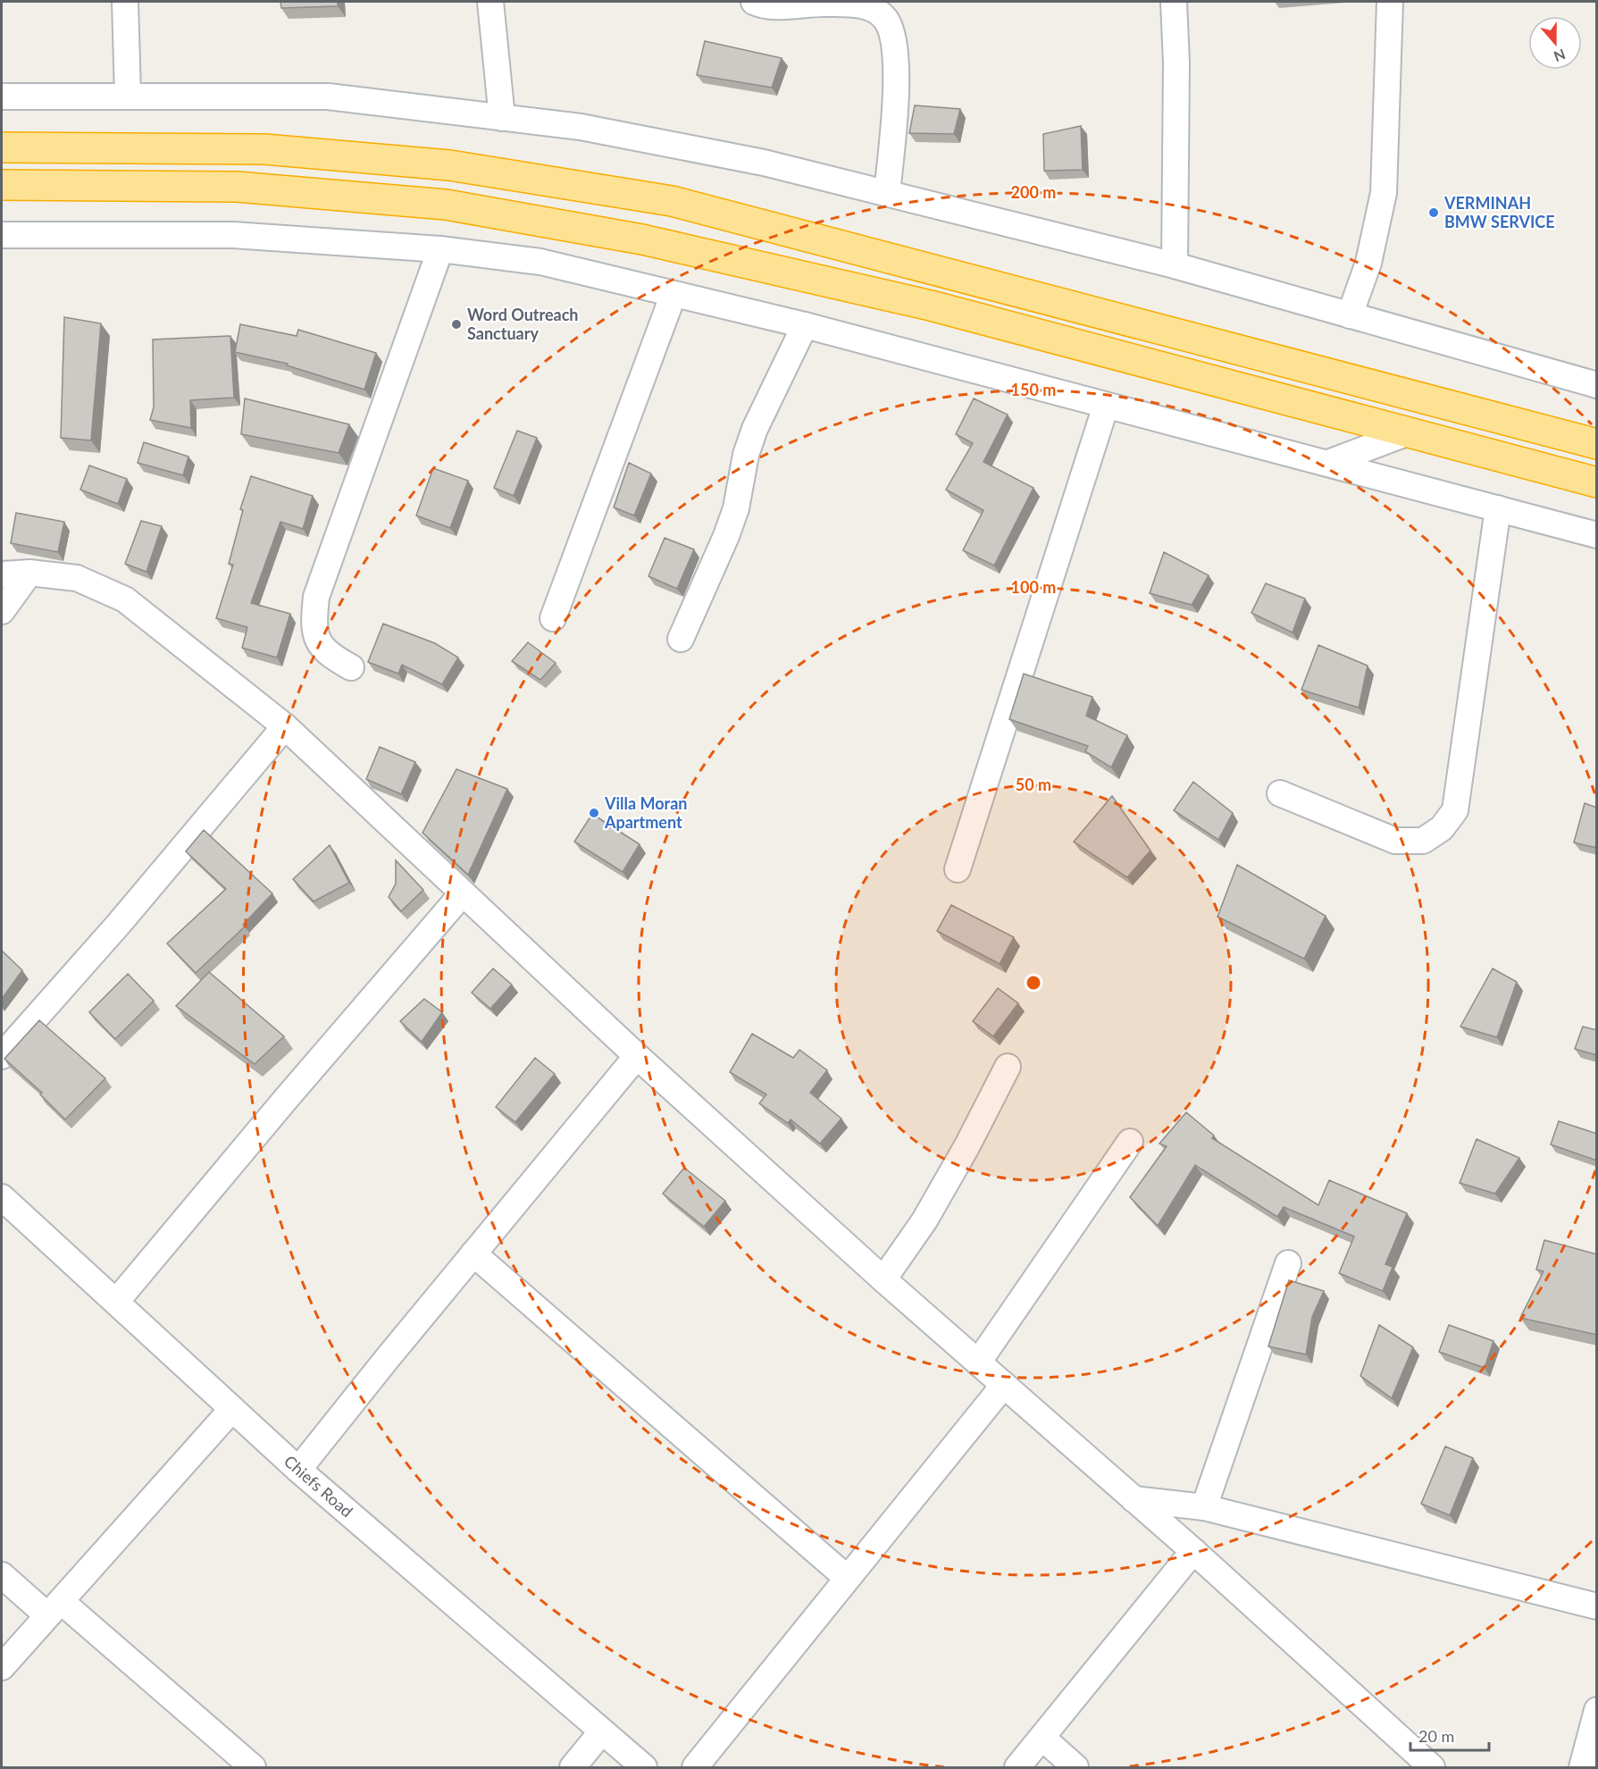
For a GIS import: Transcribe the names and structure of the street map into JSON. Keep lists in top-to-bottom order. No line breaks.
{"streets":{"street":["Chiefs Road"]},"places":["VERMINAH BMW SERVICE","Word Outreach Sanctuary","Villa Moran Apartment"],"scale_bar":"20 m","north":"bottom","rings":["200 m","150 m","100 m","50 m"]}
